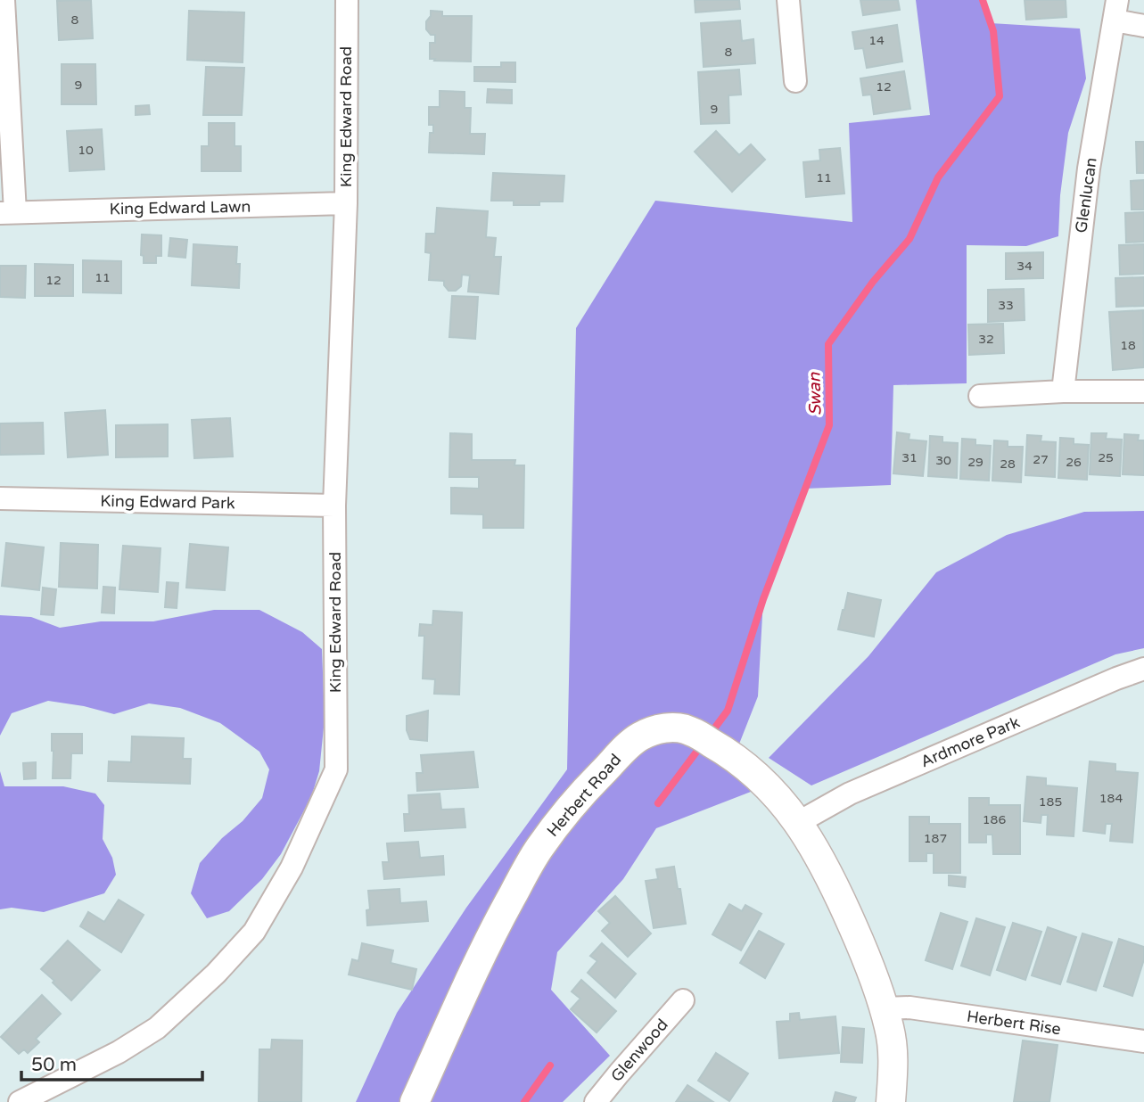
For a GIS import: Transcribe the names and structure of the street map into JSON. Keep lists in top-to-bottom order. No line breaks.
{"streets":{"street":["King Edward Road","Glenlucan","King Edward Lawn","King Edward Park","Ardmore Park","Herbert Road","Herbert Rise","Glenwood"]},"crossings":[["King Edward Road","King Edward Lawn"],["King Edward Road","King Edward Park"],["Ardmore Park","Herbert Road"],["Herbert Road","Herbert Rise"]],"water":["Swan"],"house_numbers":["8","14","8","9","12","9","10","11","34","11","12","33","32","18","31","25","27","30","29","26","28","184","185","186","187"],"scale_bar":"50 m"}
